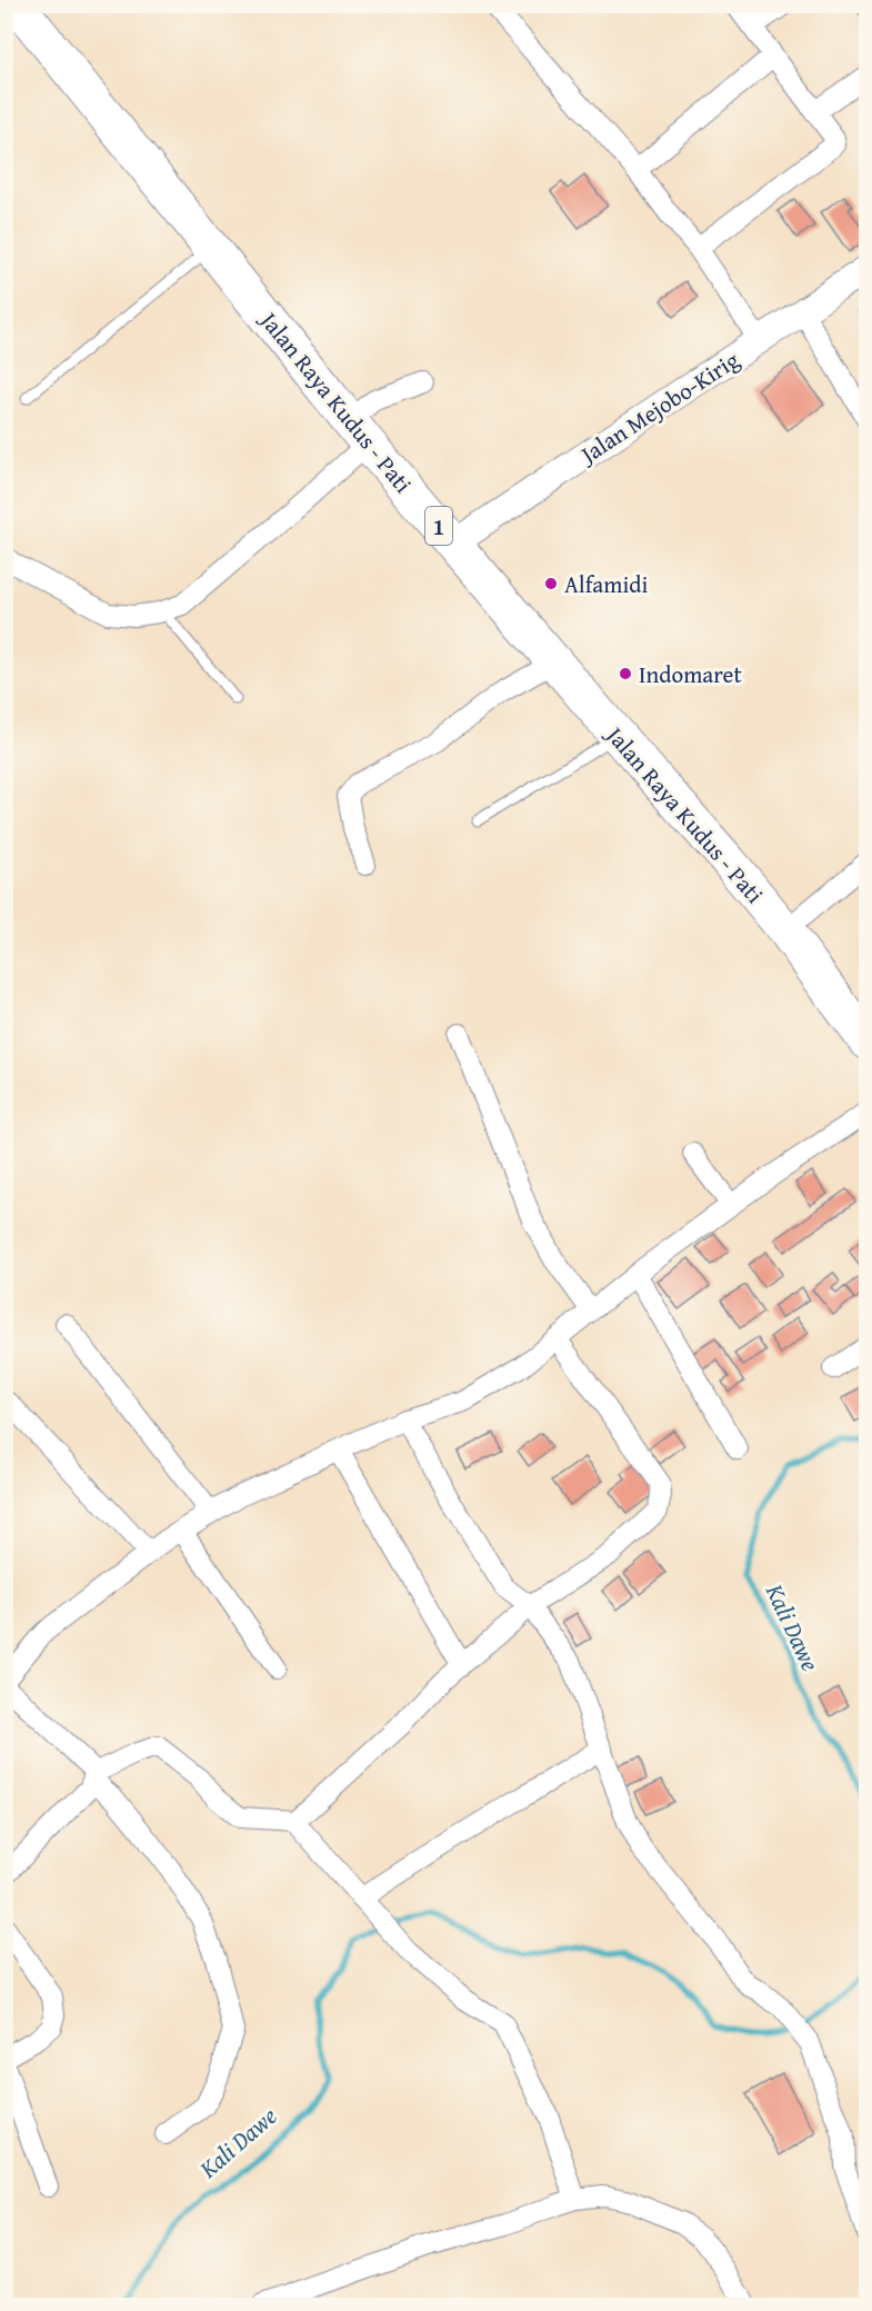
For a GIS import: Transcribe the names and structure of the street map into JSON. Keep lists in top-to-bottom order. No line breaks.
{"streets":{"highway":["Jalan Raya Kudus - Pati","1"],"street":["Jalan Mejobo-Kirig"]},"crossings":[["Jalan Raya Kudus - Pati","Jalan Mejobo-Kirig"]],"water":["Kali Dawe"],"places":["Alfamidi","Indomaret"]}
